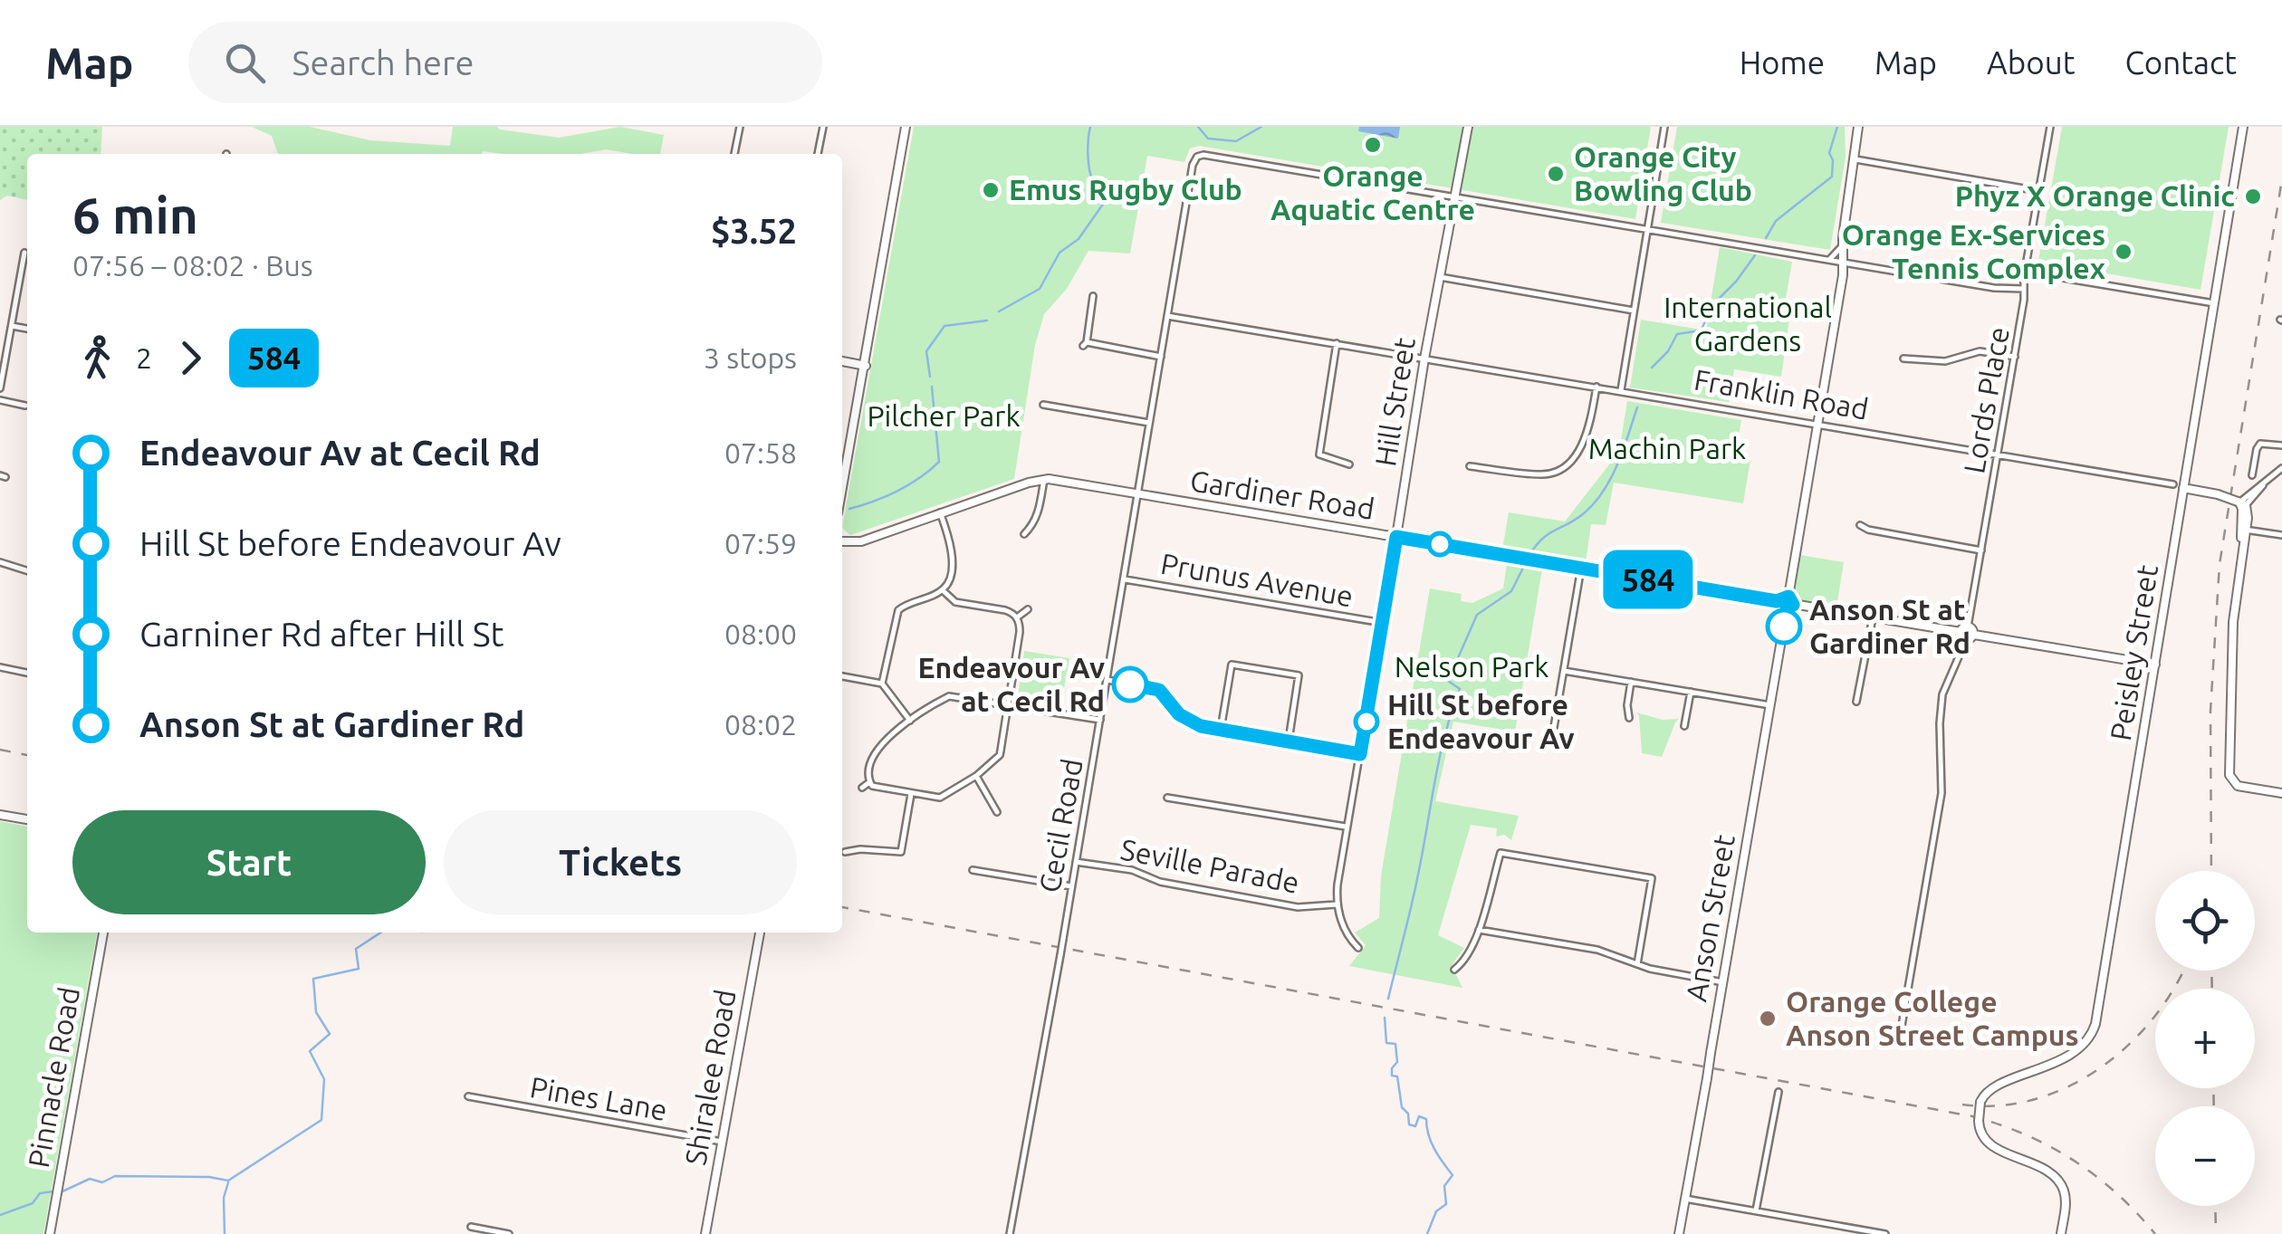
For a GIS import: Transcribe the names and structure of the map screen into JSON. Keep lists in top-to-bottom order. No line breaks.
{"streets":{"street":["Franklin Road","Lords Place","Hill Street","Gardiner Road","Prunus Avenue","Peisley Street","Cecil Road","Seville Parade","Anson Street","Pinnacle Road","Shiralee Road","Pines Lane"]},"crossings":[["Franklin Road","Lords Place"],["Franklin Road","Hill Street"],["Franklin Road","Cecil Road"],["Franklin Road","Anson Street"],["Lords Place","Gardiner Road"],["Hill Street","Gardiner Road"],["Hill Street","Prunus Avenue"],["Hill Street","Cecil Road"],["Hill Street","Seville Parade"],["Gardiner Road","Cecil Road"],["Gardiner Road","Anson Street"],["Prunus Avenue","Cecil Road"],["Cecil Road","Seville Parade"],["Shiralee Road","Pines Lane"]],"parks":["International Gardens","Pilcher Park","Machin Park","Nelson Park"],"places":["Orange Aquatic Centre","Orange City Bowling Club","Emus Rugby Club","Phyz X Orange Clinic","Orange Ex-Services Tennis Complex","Anson St at Gardiner Rd","Endeavour Av at Cecil Rd","Hill St before Endeavour Av","Orange College Anson Street Campus"],"lines":["bus line 584"],"page":{"header":"Map","search":"Search here","nav":["Home","Map","About","Contact"],"on_map":"584","heading":["6 min","07:56 – 08:02 · Bus","$3.52"],"legs":["2","584","3 stops"],"list":[{"name":"Endeavour Av at Cecil Rd","value":"07:58"},{"name":"Hill St before Endeavour Av","value":"07:59"},{"name":"Garniner Rd after Hill St","value":"08:00"},{"name":"Anson St at Gardiner Rd","value":"08:02"}],"buttons":["Start","Tickets"],"map_buttons":["+","−"]}}
